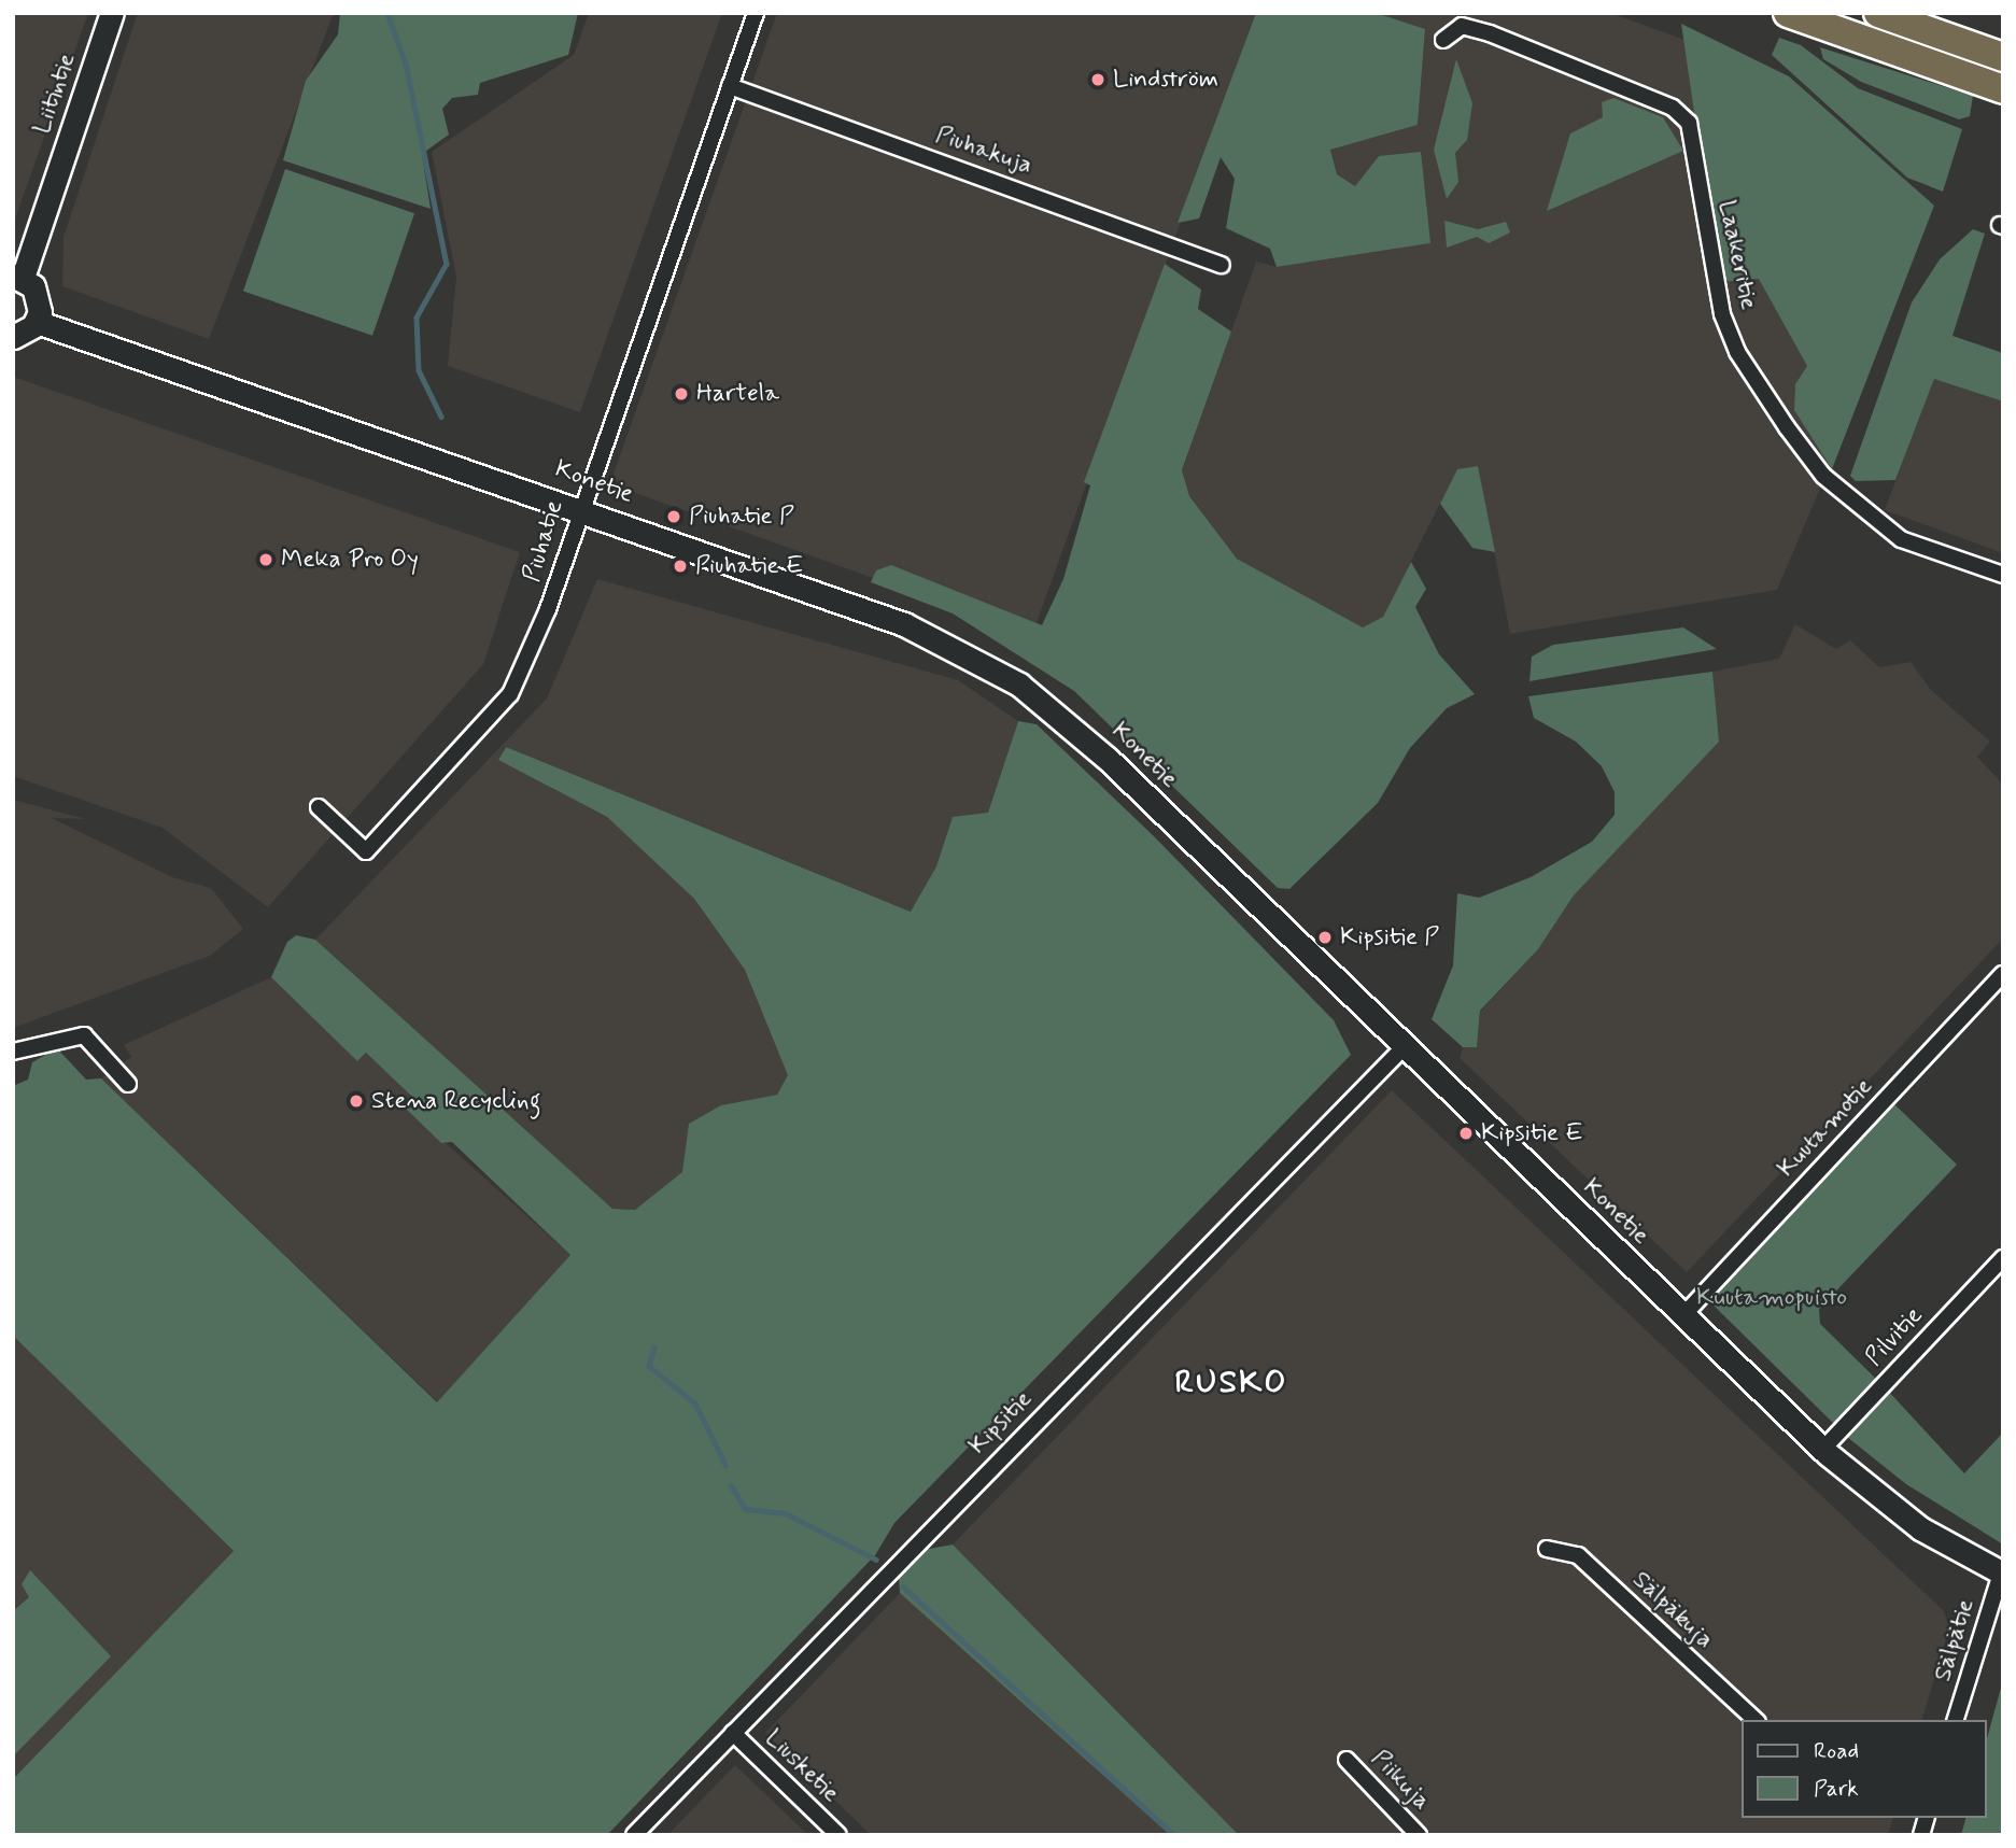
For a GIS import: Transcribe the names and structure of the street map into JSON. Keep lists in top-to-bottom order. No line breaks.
{"streets":{"street":["Liitintie","Piuhakuja","Laakeritie","Konetie","Piuhatie","Kuutamotie","Pilvitie","Kipsitie","Sälpäkuja","Sälpätie","Liusketie","Piikuja"]},"crossings":[["Piuhakuja","Piuhatie"],["Konetie","Piuhatie"],["Konetie","Kuutamotie"],["Konetie","Pilvitie"],["Konetie","Kipsitie"],["Konetie","Sälpätie"],["Kipsitie","Liusketie"]],"districts":["RUSKO"],"parks":["Kuutamopuisto"],"places":["Lindström","Hartela","Piuhatie P","Meka Pro Oy","Piuhatie E","Kipsitie P","Stena Recycling","Kipsitie E"],"legend":["Road","Park"]}
